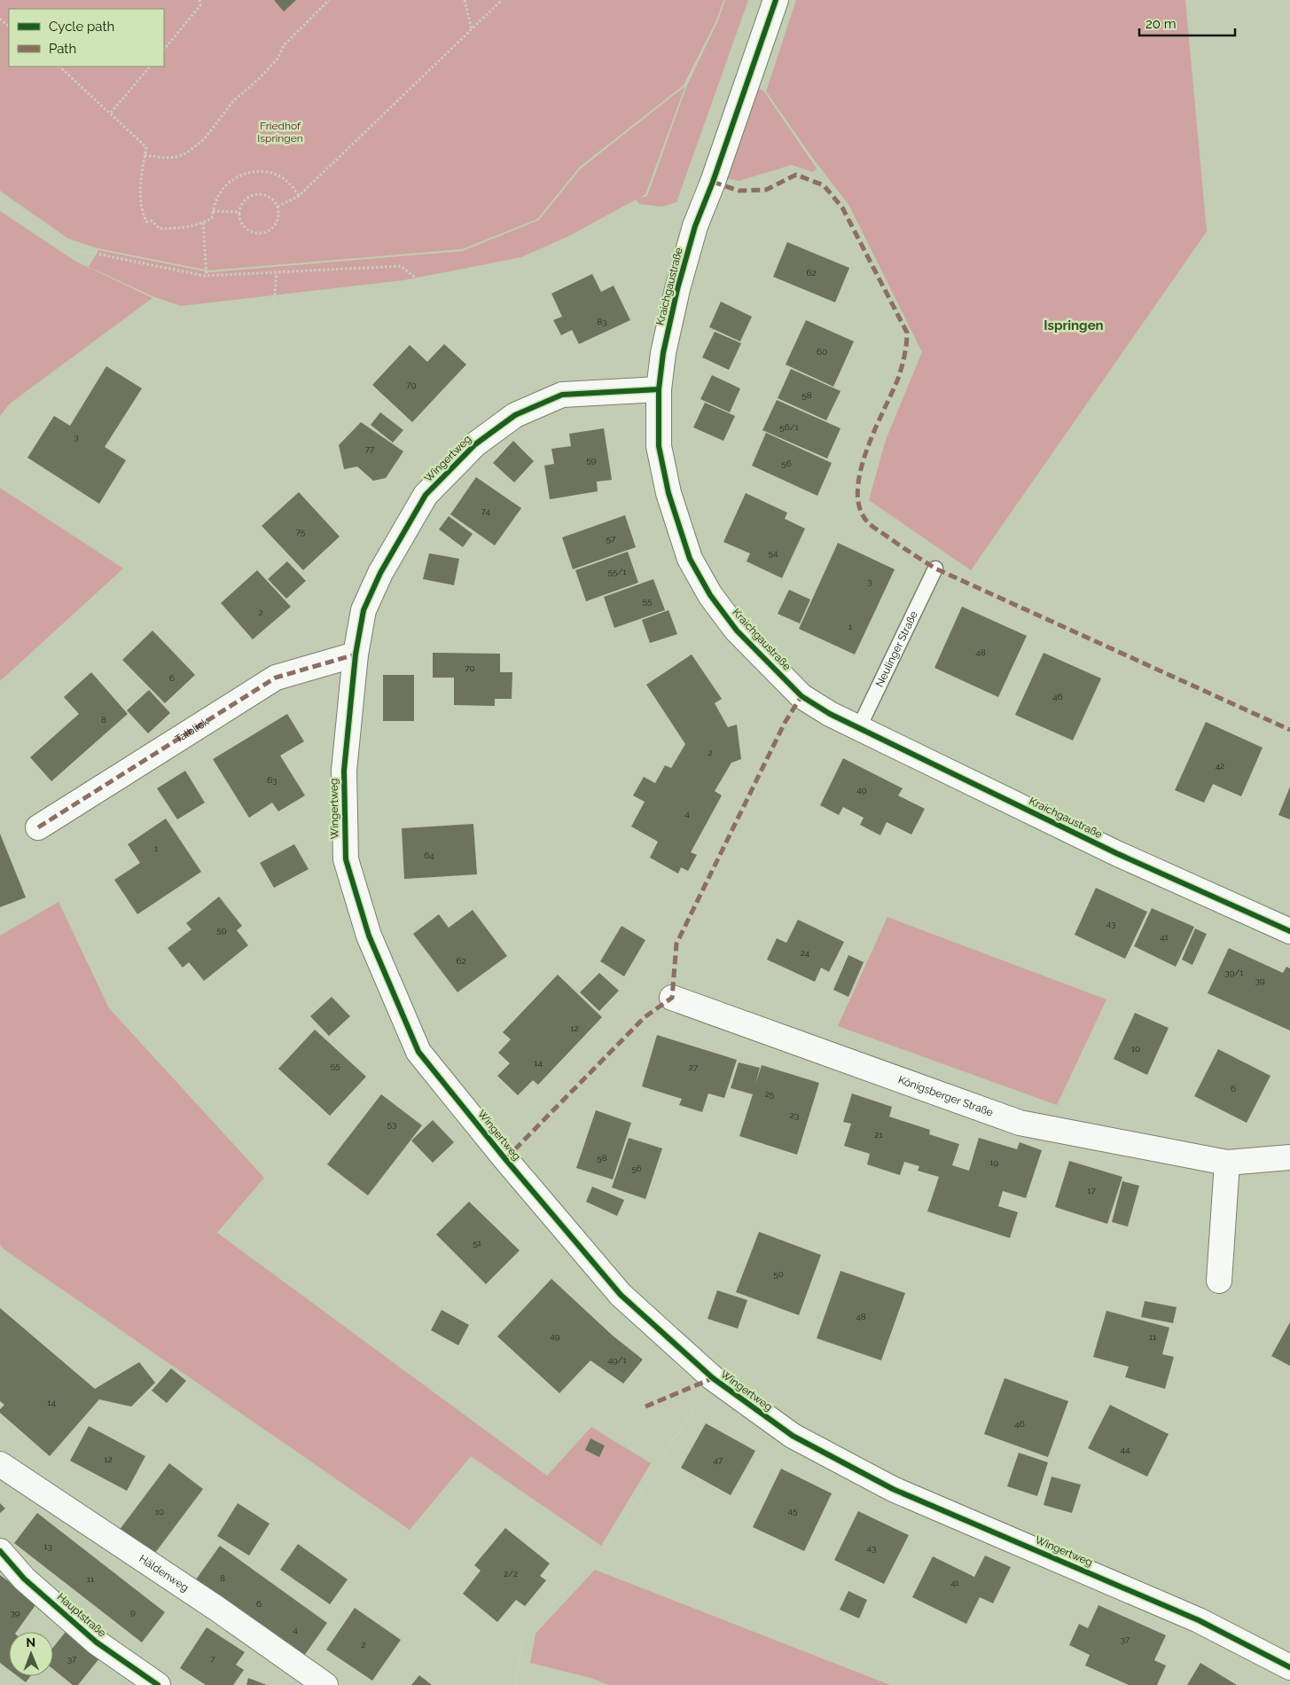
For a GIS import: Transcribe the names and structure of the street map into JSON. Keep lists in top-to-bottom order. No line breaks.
{"streets":{"street":["Kraichgaustraße","Wingertweg","Talblick","Königsberger Straße","Häldenweg","Hauptstraße"],"lane":["Neulinger Straße"]},"crossings":[["Kraichgaustraße","Wingertweg"],["Kraichgaustraße","Neulinger Straße"],["Wingertweg","Talblick"]],"districts":["Ispringen"],"parks":["Friedhof Ispringen"],"house_numbers":["62","83","60","79","58","56/1","3","77","59","56","74","75","57","54","55/1","3","55","2","1","48","70","6","46","8","2","42","63","49","4","1","64","43","59","41","24","62","39/1","39","12","10","14","55","27","6","25","23","53","21","58","19","56","17","51","50","48","49","11","49/1","14","46","44","12","47","45","10","13","43","2/2","8","11","41","6","9","39","4","37","2","37","7"],"legend":["Cycle path","Path"],"scale_bar":"20 m","north":"top"}
